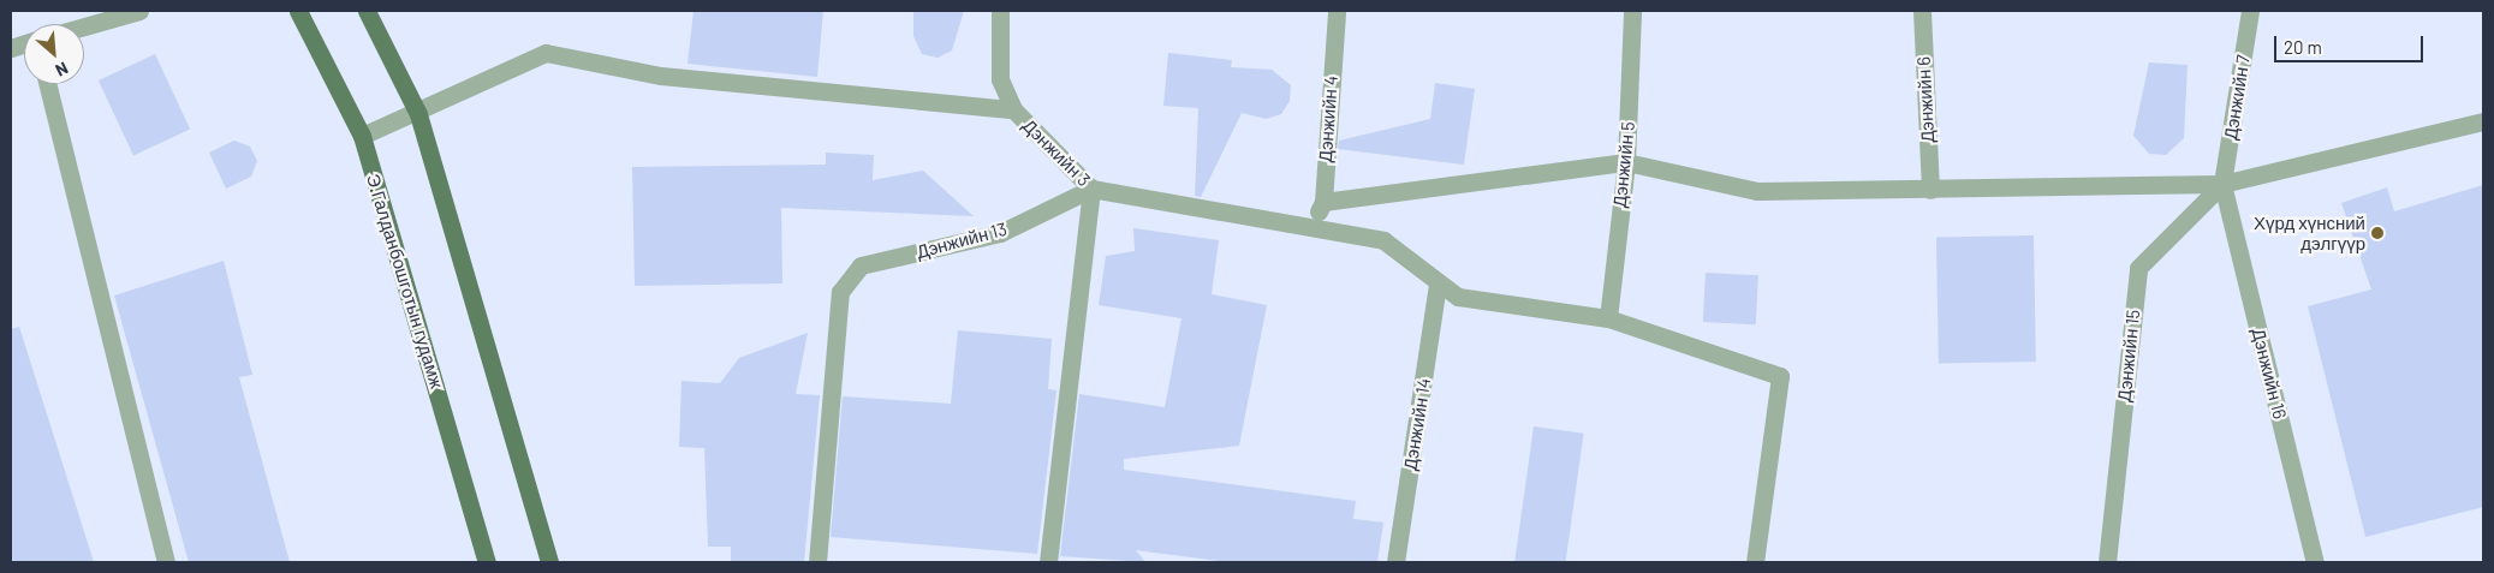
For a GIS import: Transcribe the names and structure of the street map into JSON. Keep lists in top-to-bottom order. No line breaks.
{"streets":{"main road":["Э.Галданбошготын гудамж"],"street":["Дэнжийн 7","Дэнжийн 6","Дэнжийн 4","Дэнжийн 3","Дэнжийн 5","Дэнжийн 13","Дэнжийн 15","Дэнжийн 16","Дэнжийн 14"]},"crossings":[["Дэнжийн 7","Дэнжийн 15"],["Дэнжийн 7","Дэнжийн 16"],["Дэнжийн 4","Дэнжийн 3"],["Дэнжийн 3","Дэнжийн 5"],["Дэнжийн 3","Дэнжийн 13"],["Дэнжийн 3","Дэнжийн 14"],["Дэнжийн 15","Дэнжийн 16"]],"places":["Хүрд хүнсний дэлгүүр"],"scale_bar":"20 m","north":"bottom right"}
